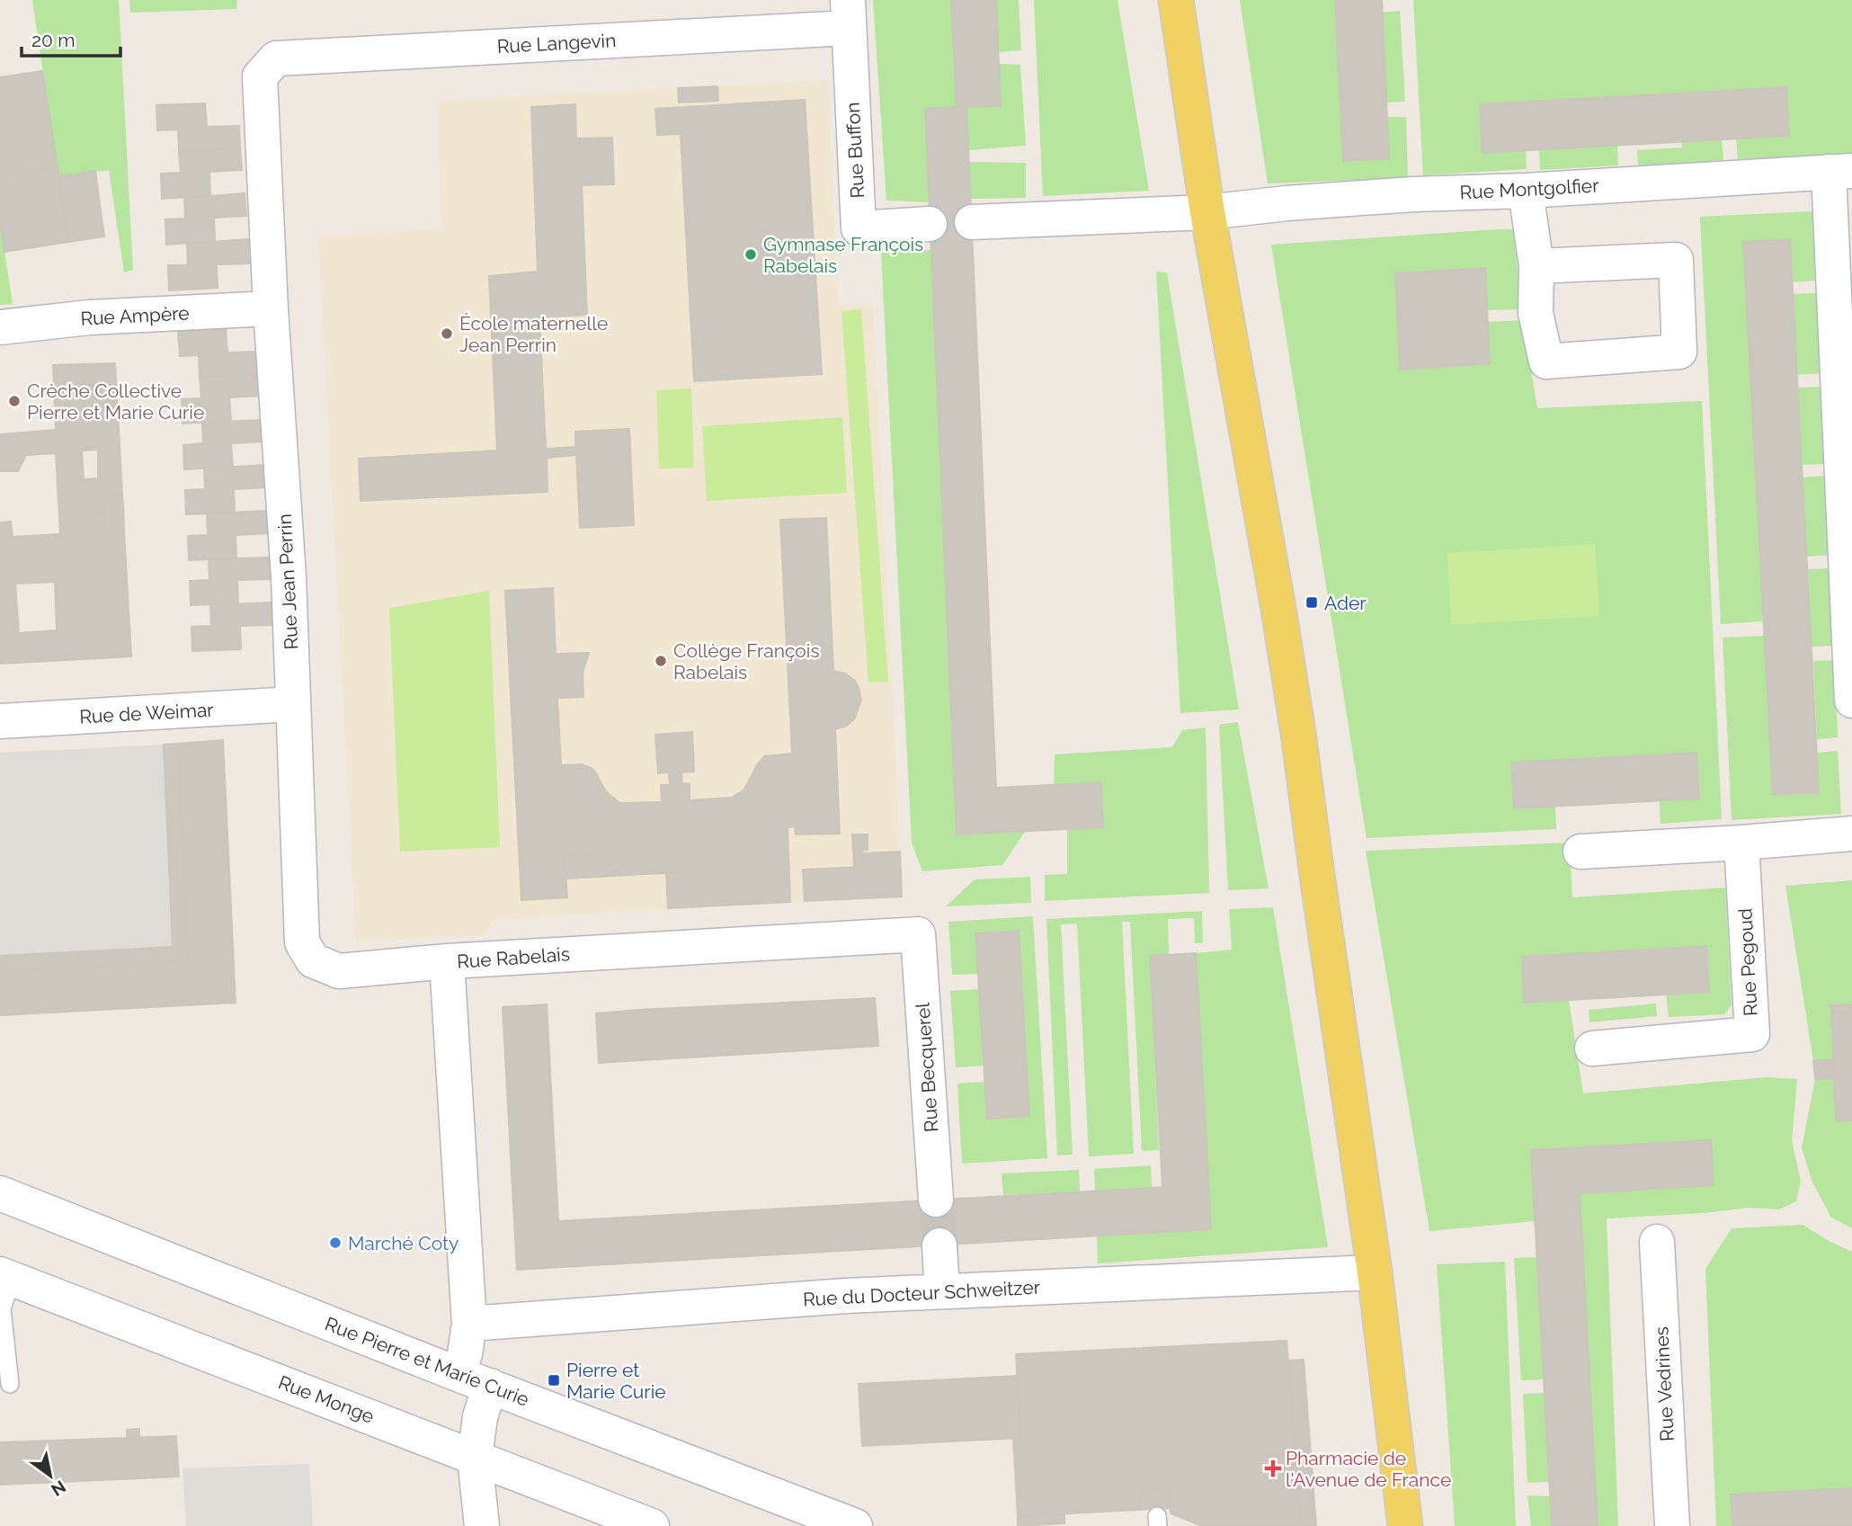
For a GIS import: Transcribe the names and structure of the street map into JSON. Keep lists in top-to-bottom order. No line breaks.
{"streets":{"street":["Rue Langevin","Rue Buffon","Rue Montgolfier","Rue Ampère","Rue Jean Perrin","Rue de Weimar","Rue Rabelais","Rue Pegoud","Rue Becquerel","Rue du Docteur Schweitzer","Rue Pierre et Marie Curie","Rue Vedrines","Rue Monge"]},"crossings":[["Rue Langevin","Rue Buffon"],["Rue Langevin","Rue Jean Perrin"],["Rue Ampère","Rue Jean Perrin"],["Rue Jean Perrin","Rue de Weimar"],["Rue Jean Perrin","Rue Rabelais"],["Rue Rabelais","Rue Becquerel"],["Rue Rabelais","Rue du Docteur Schweitzer"],["Rue Rabelais","Rue Pierre et Marie Curie"]],"places":{"other":["Gymnase François Rabelais","École maternelle Jean Perrin","Crèche Collective Pierre et Marie Curie","Collège François Rabelais","Marché Coty"],"transit":["Ader","Pierre et Marie Curie"],"health":["Pharmacie de l'Avenue de France"]},"scale_bar":"20 m","north":"bottom right"}
